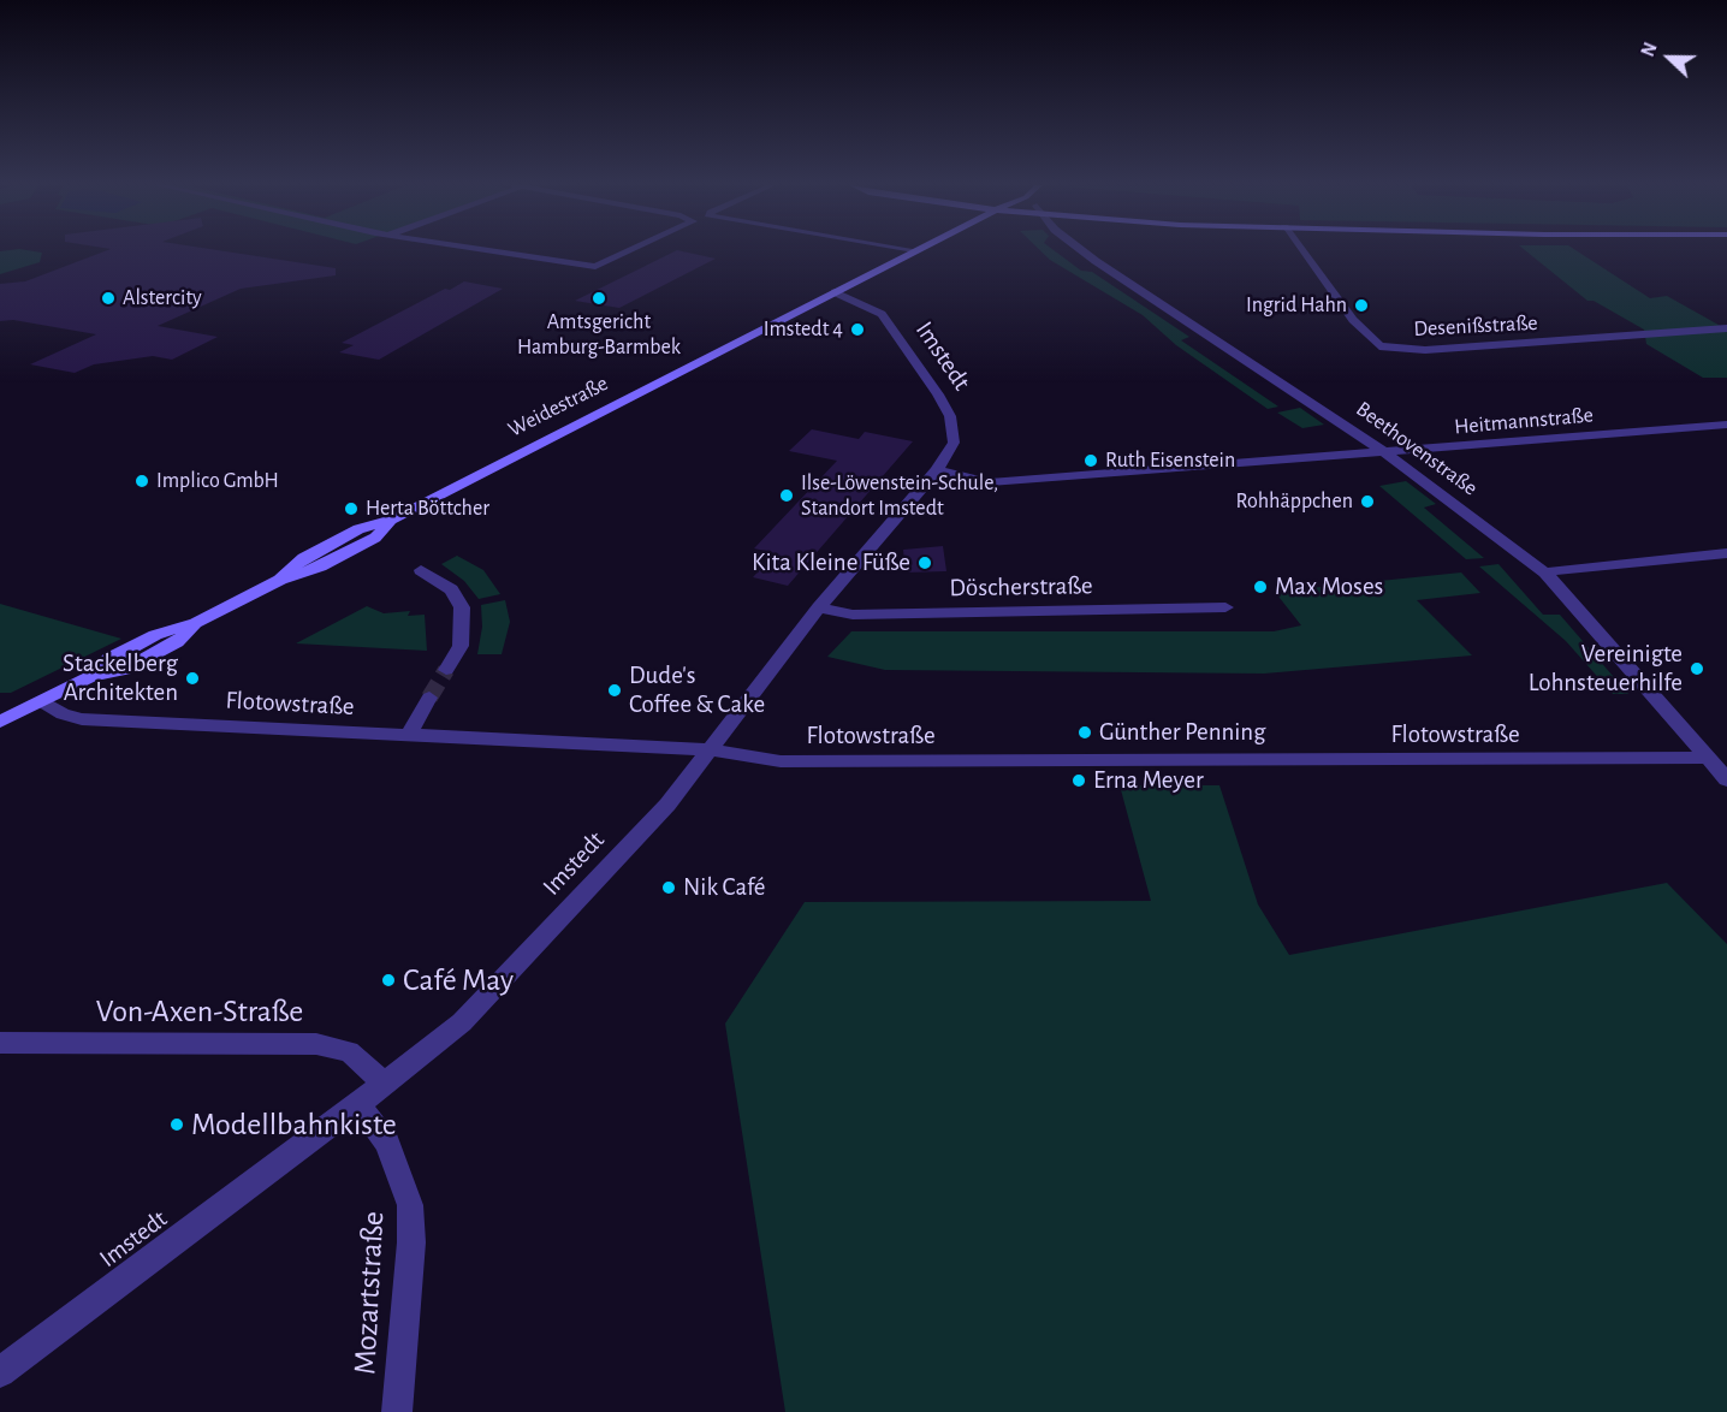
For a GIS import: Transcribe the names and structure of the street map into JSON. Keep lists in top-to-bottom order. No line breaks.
{"streets":{"main road":["Weidestraße"],"street":["Desenißstraße","Imstedt","Heitmannstraße","Beethovenstraße","Döscherstraße","Flotowstraße","Von-Axen-Straße","Mozartstraße"]},"crossings":[["Imstedt","Weidestraße"],["Imstedt","Heitmannstraße"],["Imstedt","Döscherstraße"],["Imstedt","Flotowstraße"],["Imstedt","Von-Axen-Straße"],["Imstedt","Mozartstraße"],["Weidestraße","Flotowstraße"],["Heitmannstraße","Beethovenstraße"],["Beethovenstraße","Flotowstraße"]],"places":["Alstercity","Amtsgericht Hamburg-Barmbek","Ingrid Hahn","Imstedt 4","Ruth Eisenstein","Implico GmbH","Ilse-Löwenstein-Schule, Standort Imstedt","Rohhäppchen","Herta Böttcher","Kita Kleine Füße","Max Moses","Vereinigte Lohnsteuerhilfe","Stackelberg Architekten","Dude's Coffee & Cake","Günther Penning","Erna Meyer","Nik Café","Café May","Modellbahnkiste"],"north":"left"}
